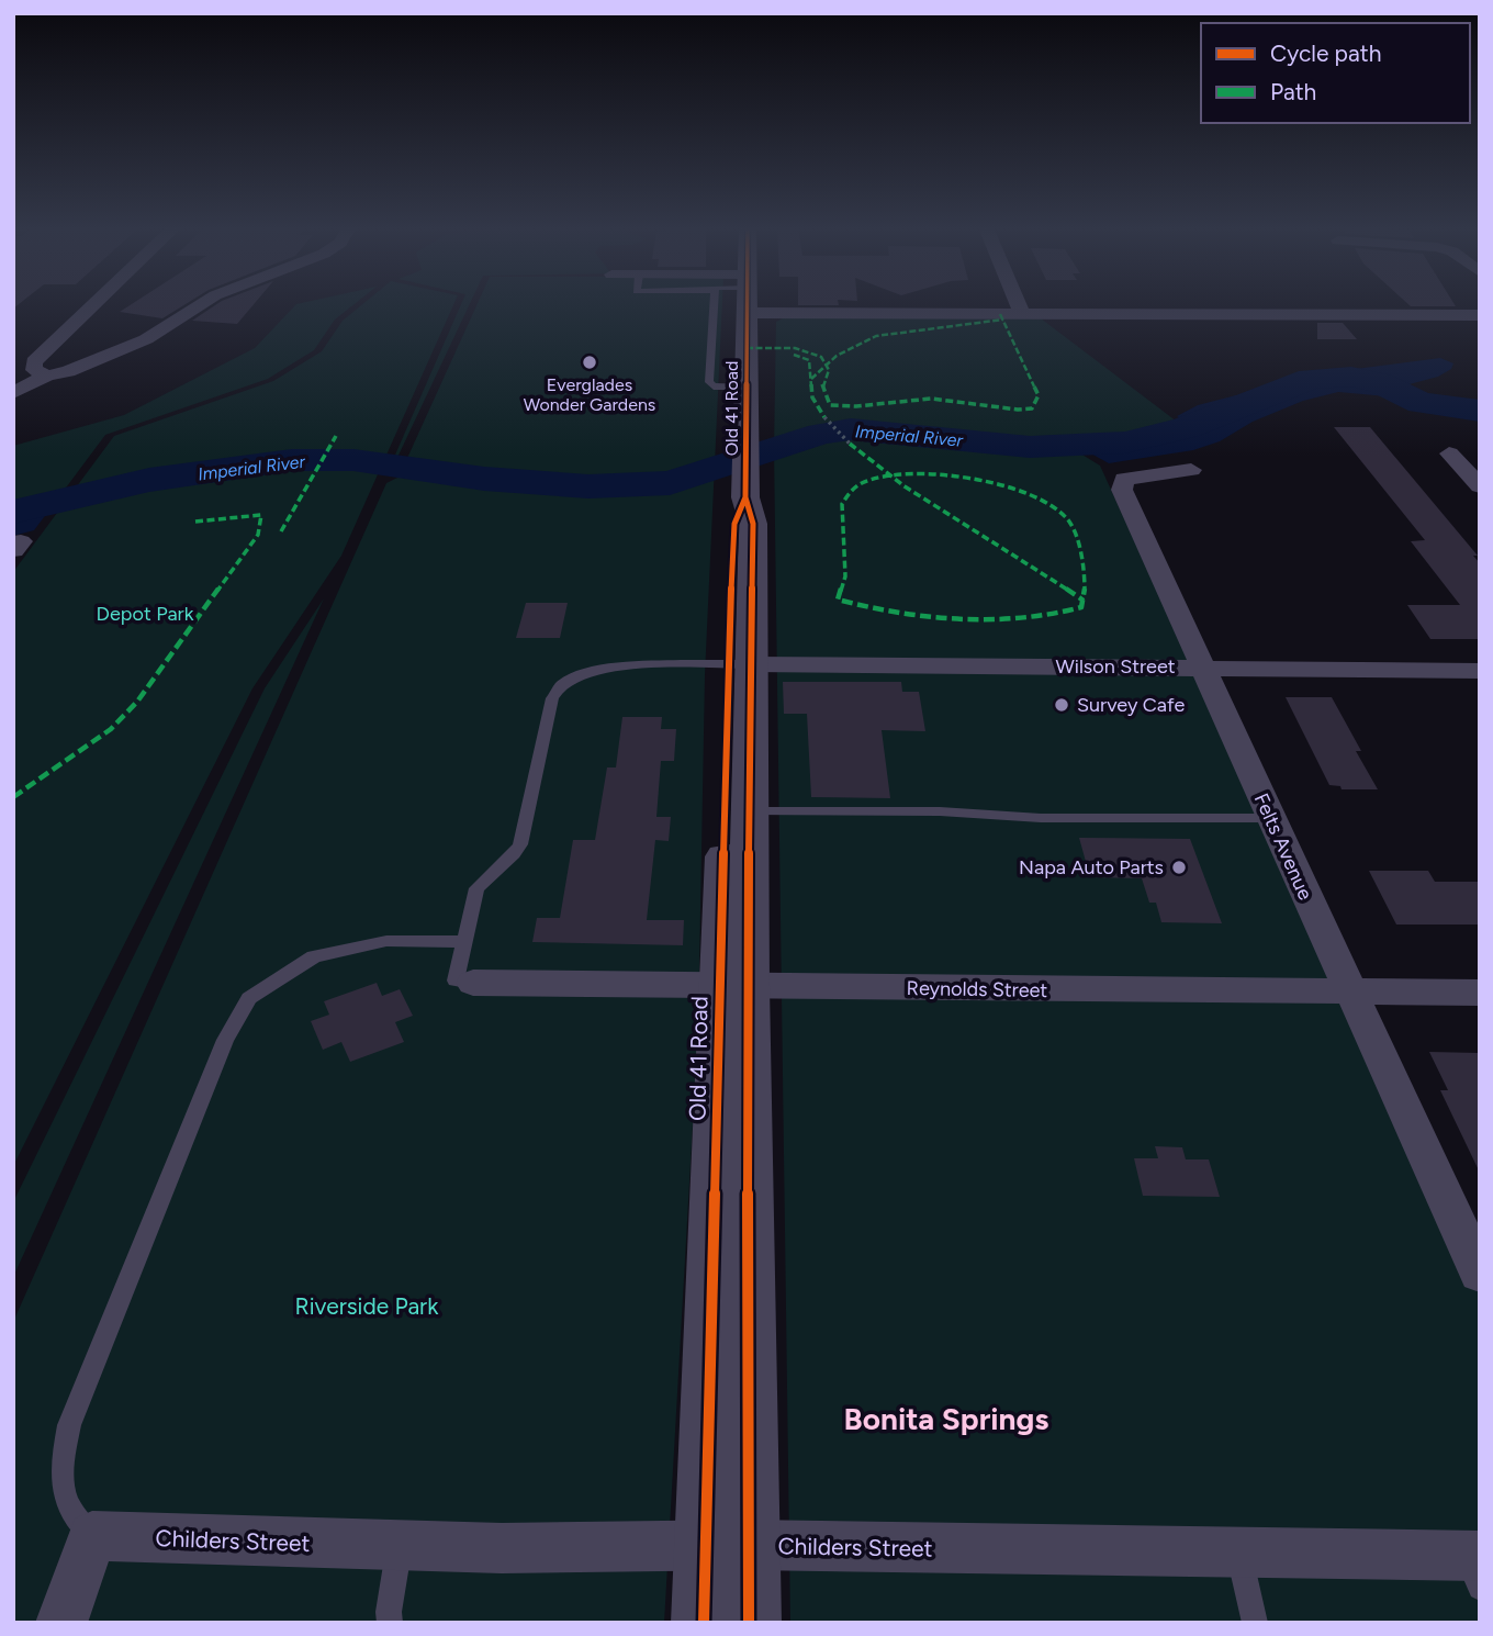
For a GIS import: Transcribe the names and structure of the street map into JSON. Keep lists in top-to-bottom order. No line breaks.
{"streets":{"street":["Old 41 Road","Wilson Street","Felts Avenue","Reynolds Street","Childers Street"]},"crossings":[["Old 41 Road","Wilson Street"],["Old 41 Road","Reynolds Street"],["Old 41 Road","Childers Street"],["Wilson Street","Felts Avenue"],["Felts Avenue","Reynolds Street"]],"districts":["Bonita Springs"],"water":["Imperial River"],"parks":["Depot Park","Riverside Park"],"places":["Everglades Wonder Gardens","Survey Cafe","Napa Auto Parts"],"legend":["Cycle path","Path"]}
